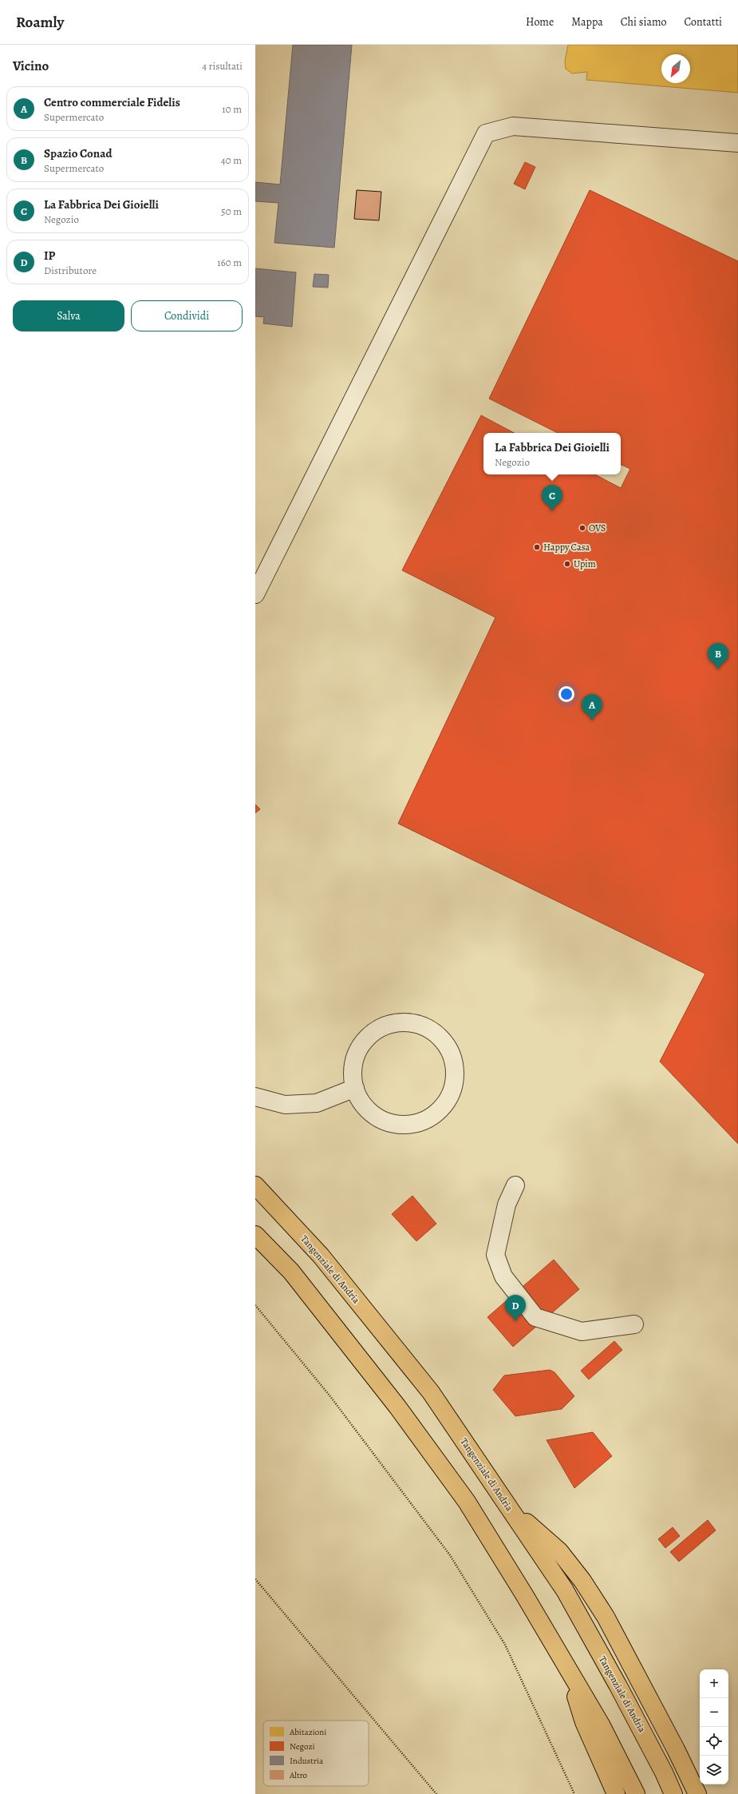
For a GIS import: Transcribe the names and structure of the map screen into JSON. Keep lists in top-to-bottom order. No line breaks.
{"streets":{"main road":["Tangenziale di Andria"]},"places":["OVS","Happy Casa","Upim"],"legend":["Abitazioni","Negozi","Industria","Altro"],"north":"bottom left","page":{"header":"Roamly","nav":["Home","Mappa","Chi siamo","Contatti"],"heading":["Vicino","4 risultati"],"list":[{"mark":"A","name":"Centro commerciale Fidelis","note":"Supermercato","value":"10 m"},{"mark":"B","name":"Spazio Conad","note":"Supermercato","value":"40 m"},{"mark":"C","name":"La Fabbrica Dei Gioielli","note":"Negozio","value":"50 m"},{"mark":"D","name":"IP","note":"Distributore","value":"160 m"}],"buttons":["Salva","Condividi"],"popup":["La Fabbrica Dei Gioielli","Negozio"],"pins":["C","B","A","D"],"map_buttons":["+","−"]}}
